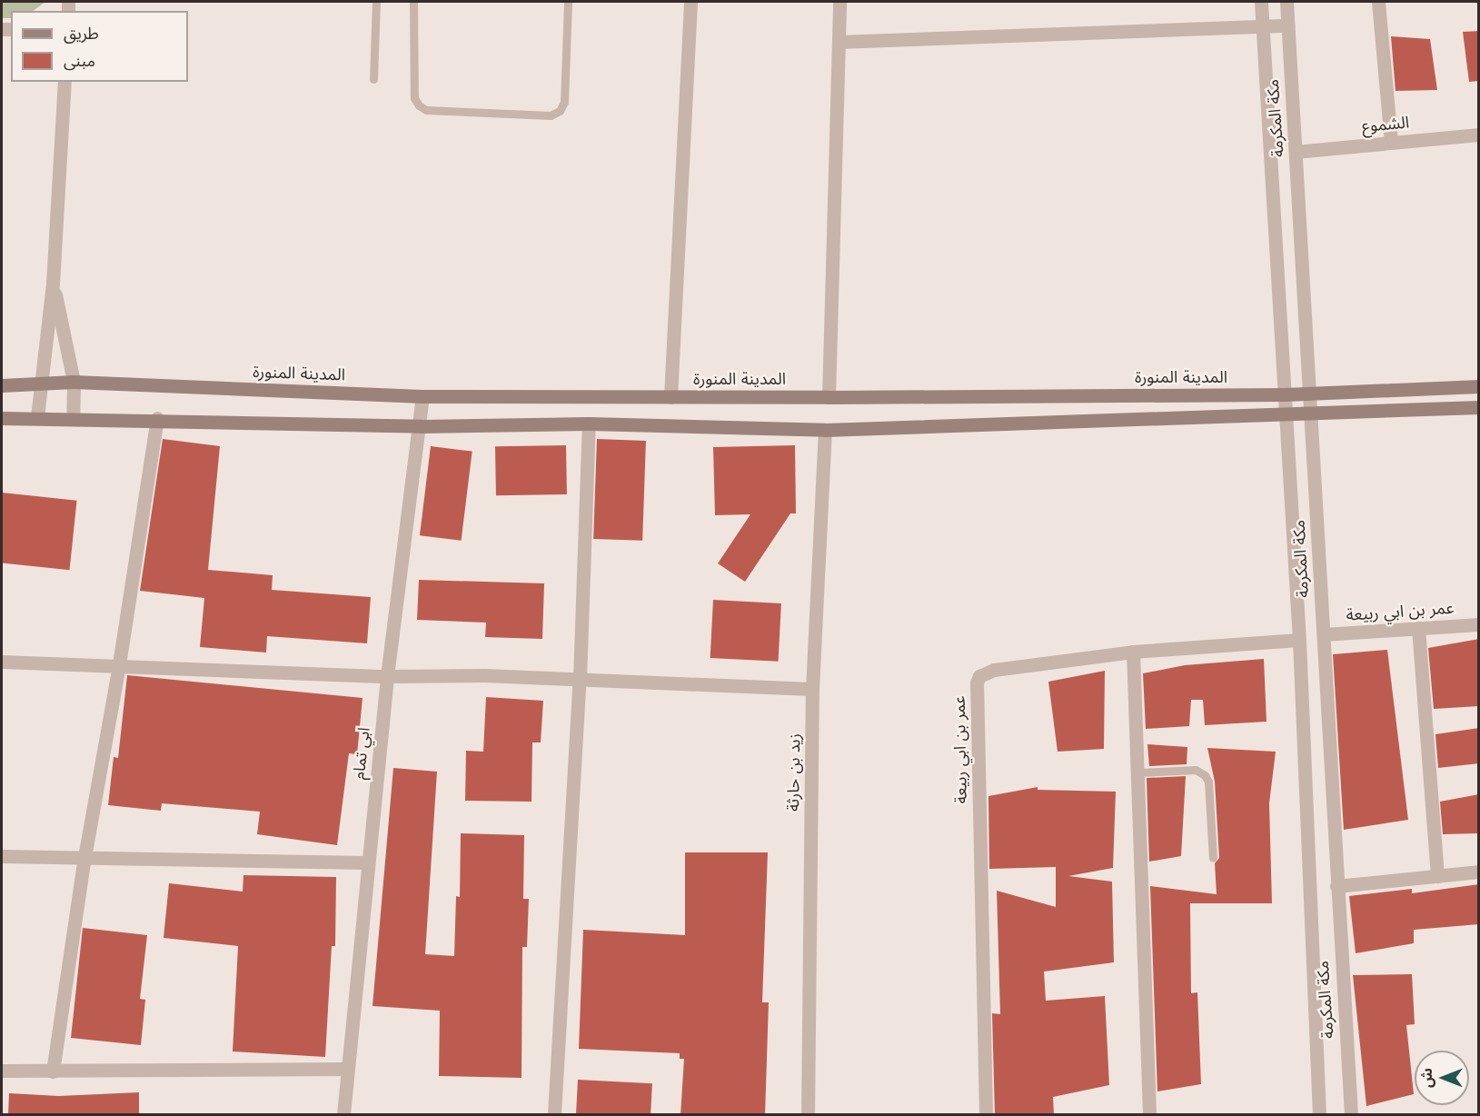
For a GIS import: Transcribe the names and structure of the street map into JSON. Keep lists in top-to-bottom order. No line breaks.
{"streets":{"main road":["المدينة المنورة"],"street":["مكة المكرمة","الشموع","عمر بن ابي ربيعة","ابي تمام","زيد بن حارثة"]},"crossings":[["مكة المكرمة","الشموع"],["مكة المكرمة","المدينة المنورة"],["مكة المكرمة","عمر بن ابي ربيعة"],["المدينة المنورة","ابي تمام"]],"legend":["طريق","مبنى"],"north":"left"}
